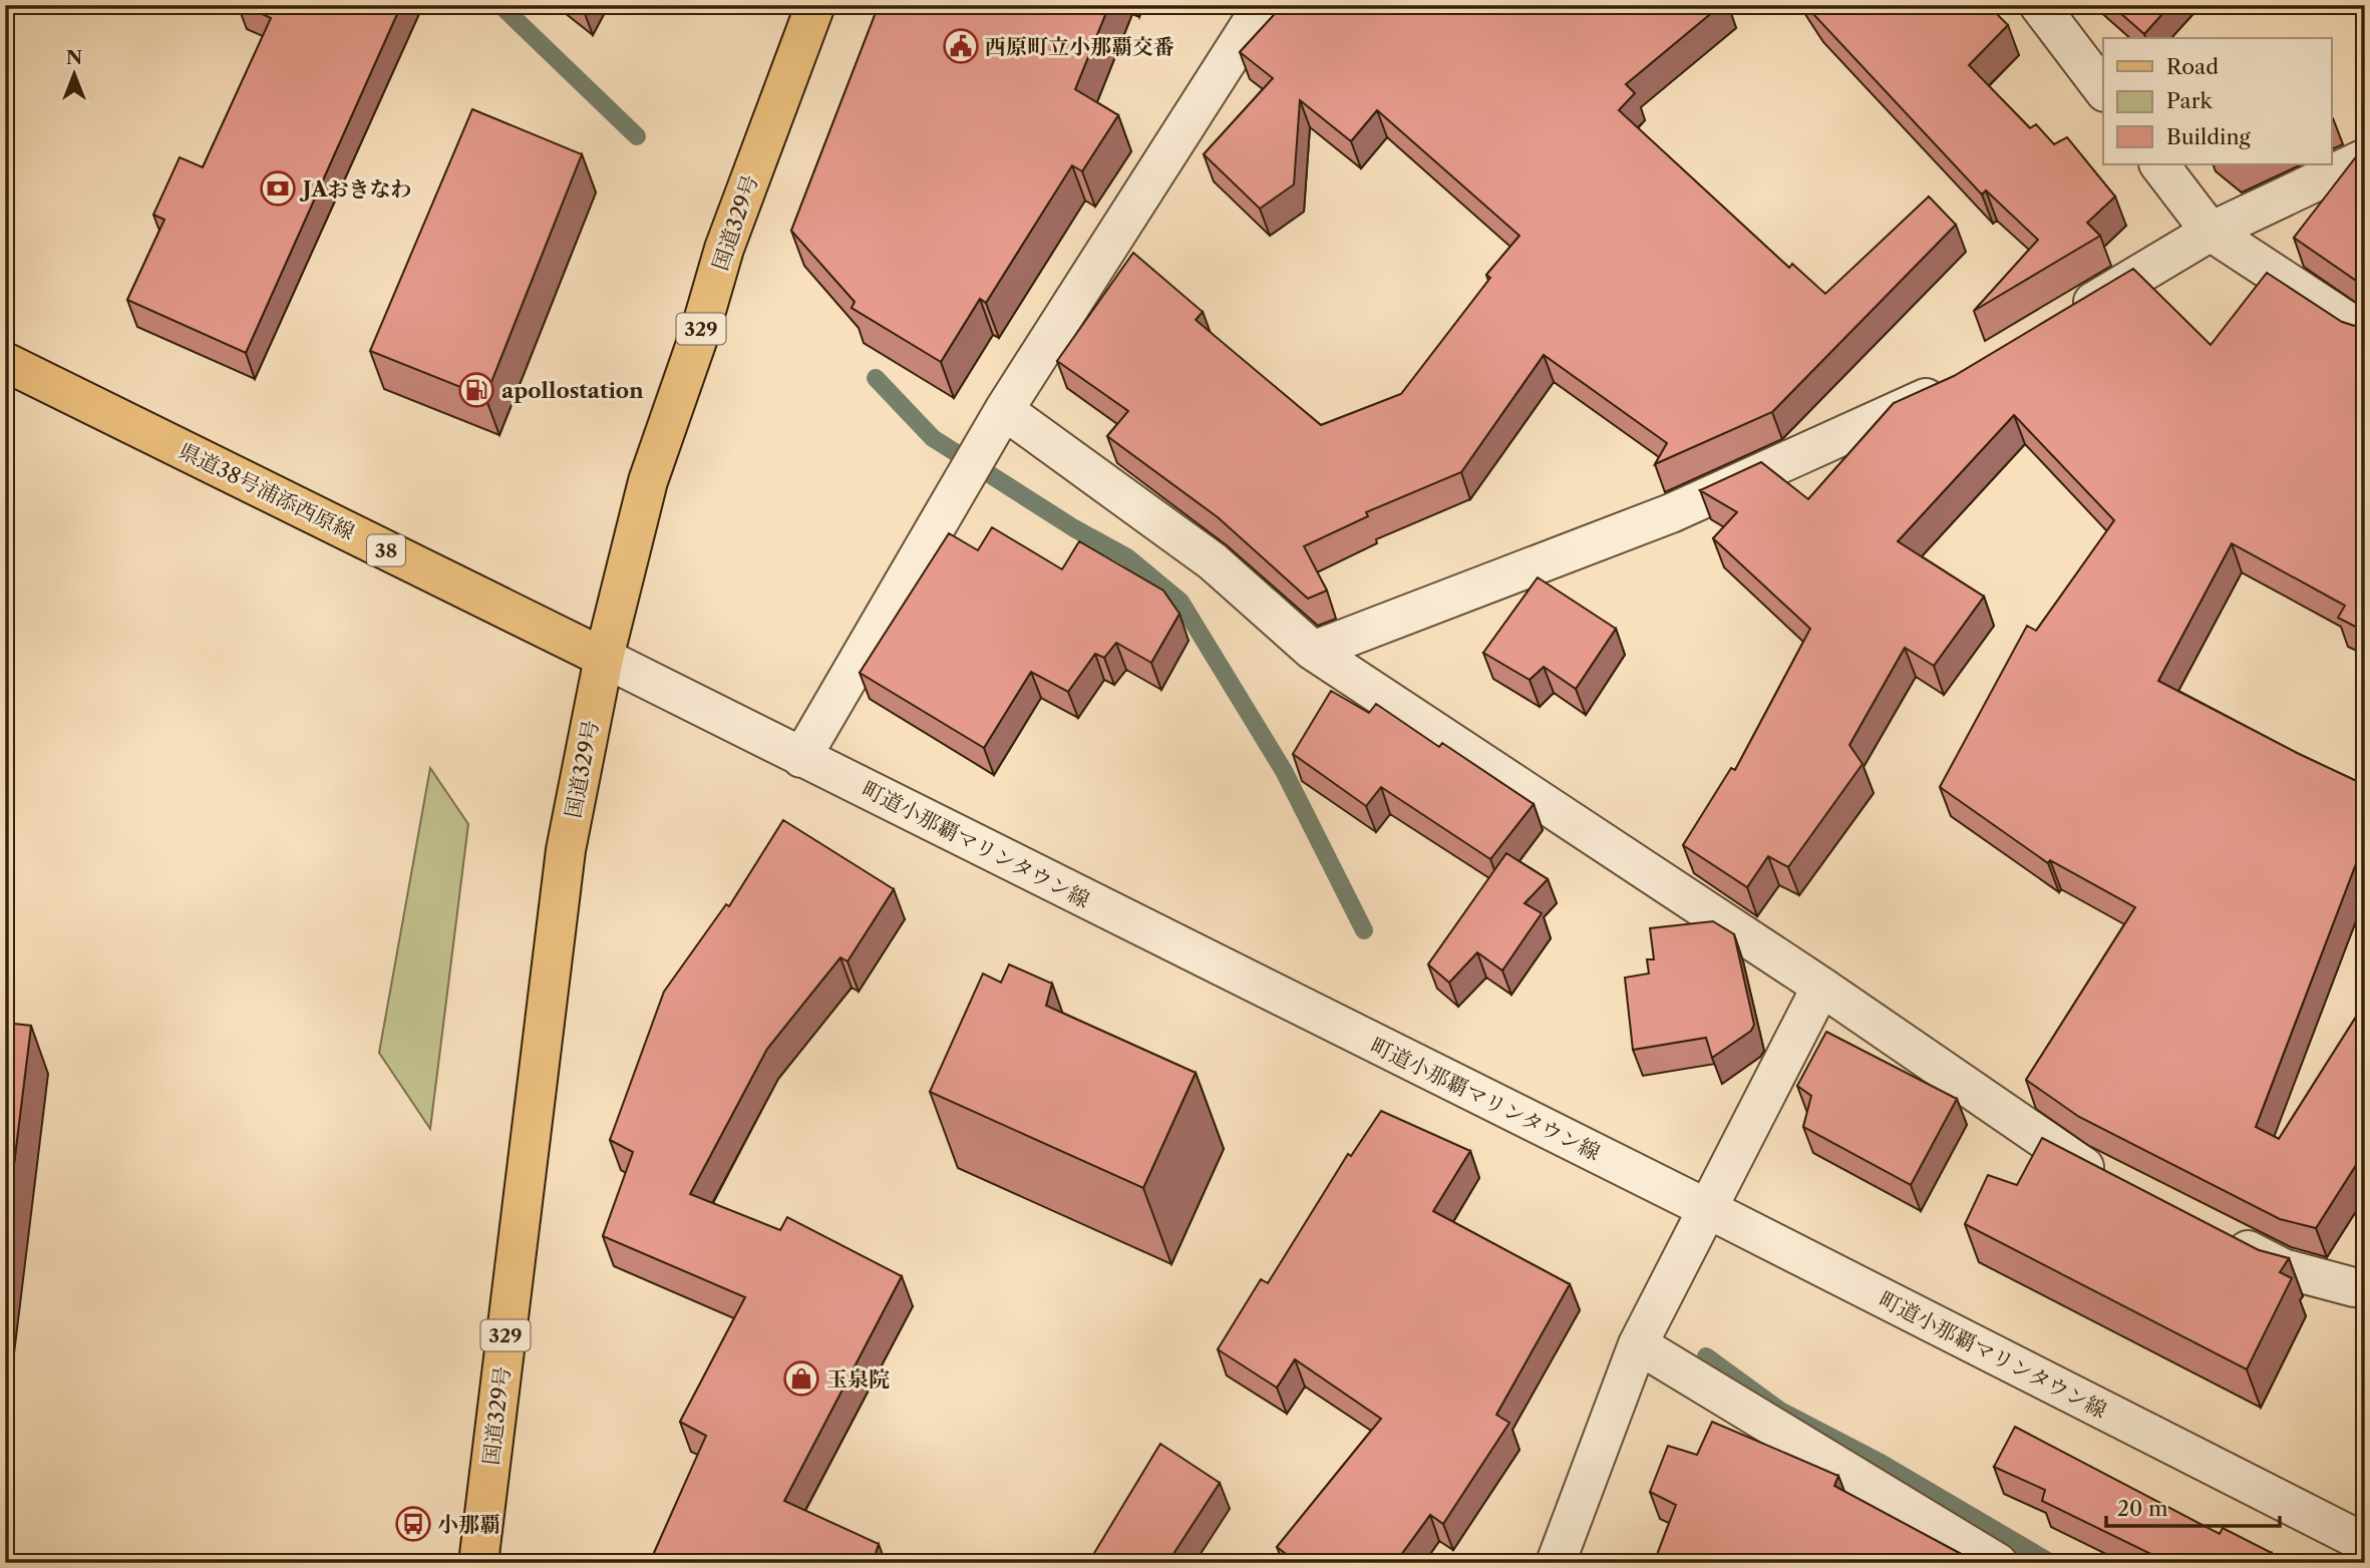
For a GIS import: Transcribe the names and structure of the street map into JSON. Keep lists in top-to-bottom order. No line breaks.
{"streets":{"main road":["国道329号","329","県道38号浦添西原線","38"],"street":["町道小那覇マリンタウン線"]},"crossings":[["国道329号","県道38号浦添西原線"],["国道329号","町道小那覇マリンタウン線"],["県道38号浦添西原線","町道小那覇マリンタウン線"]],"places":{"public building":["西原町立小那覇交番"],"bank":["JAおきなわ"],"fuel station":["apollostation"],"shop":["玉泉院"],"bus stop":["小那覇"]},"legend":["Road","Park","Building"],"scale_bar":"20 m","north":"top"}
